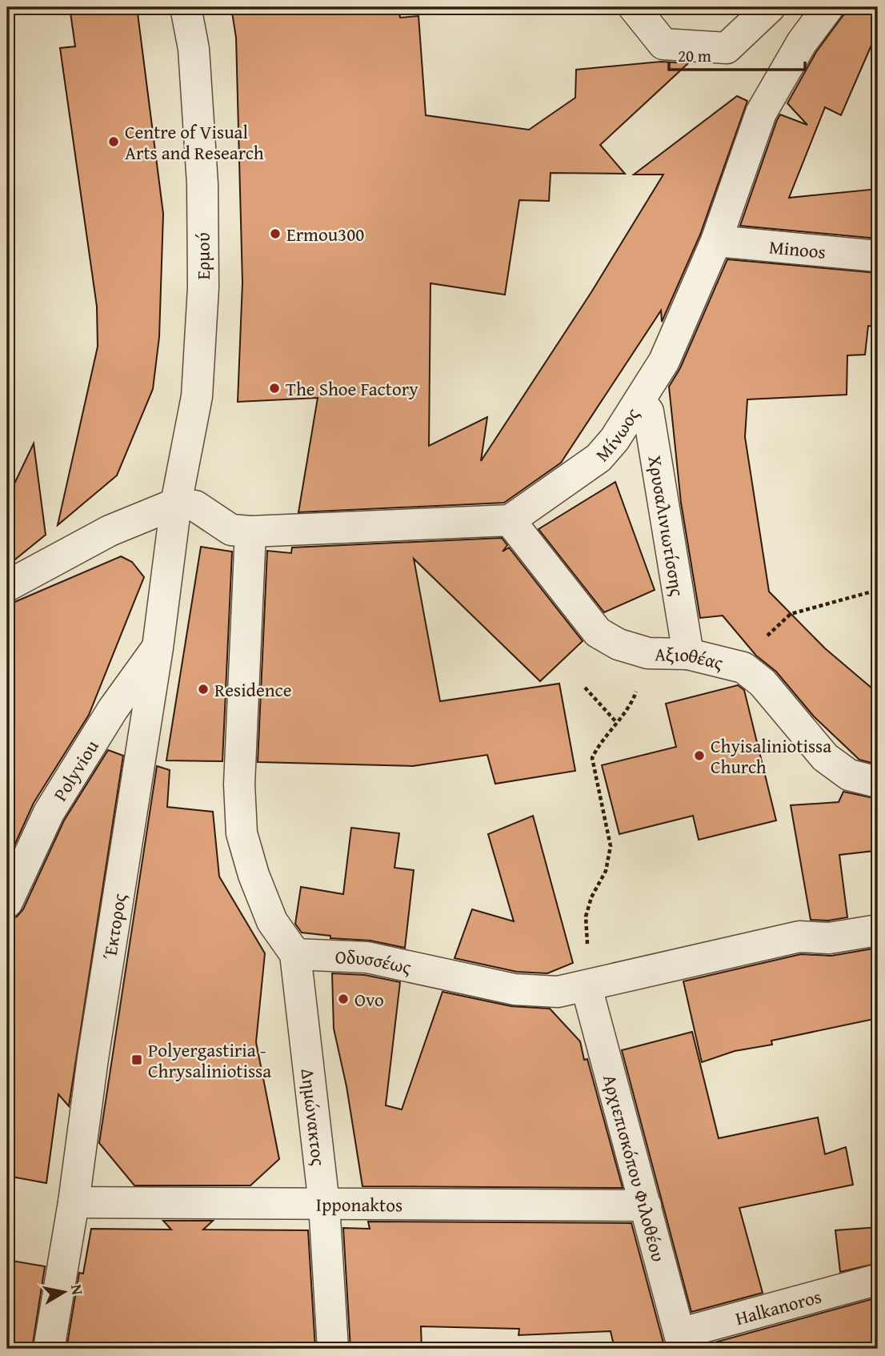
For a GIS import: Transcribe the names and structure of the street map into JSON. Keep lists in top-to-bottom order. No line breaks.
{"streets":{"street":["Minoos","Ερμού","Μίνωος","Χρυσαλινιωτίσσης","Αξιοθέας","Polyviou","Έκτορος","Οδυσσέως","Δημώνακτος","Αρχιεπισκόπου Φιλοθέου","Ipponaktos","Halkanoros"]},"crossings":[["Minoos","Μίνωος"],["Ερμού","Έκτορος"],["Μίνωος","Χρυσαλινιωτίσσης"],["Μίνωος","Αξιοθέας"],["Χρυσαλινιωτίσσης","Αξιοθέας"],["Polyviou","Έκτορος"],["Έκτορος","Ipponaktos"],["Οδυσσέως","Δημώνακτος"],["Οδυσσέως","Αρχιεπισκόπου Φιλοθέου"],["Δημώνακτος","Ipponaktos"],["Αρχιεπισκόπου Φιλοθέου","Ipponaktos"],["Αρχιεπισκόπου Φιλοθέου","Halkanoros"]],"places":{"other":["Centre of Visual Arts and Research","Ermou300","The Shoe Factory","Residence","Chyisaliniotissa Church","Ovo"],"transit":["Polyergastiria - Chrysaliniotissa"]},"scale_bar":"20 m","north":"right"}
